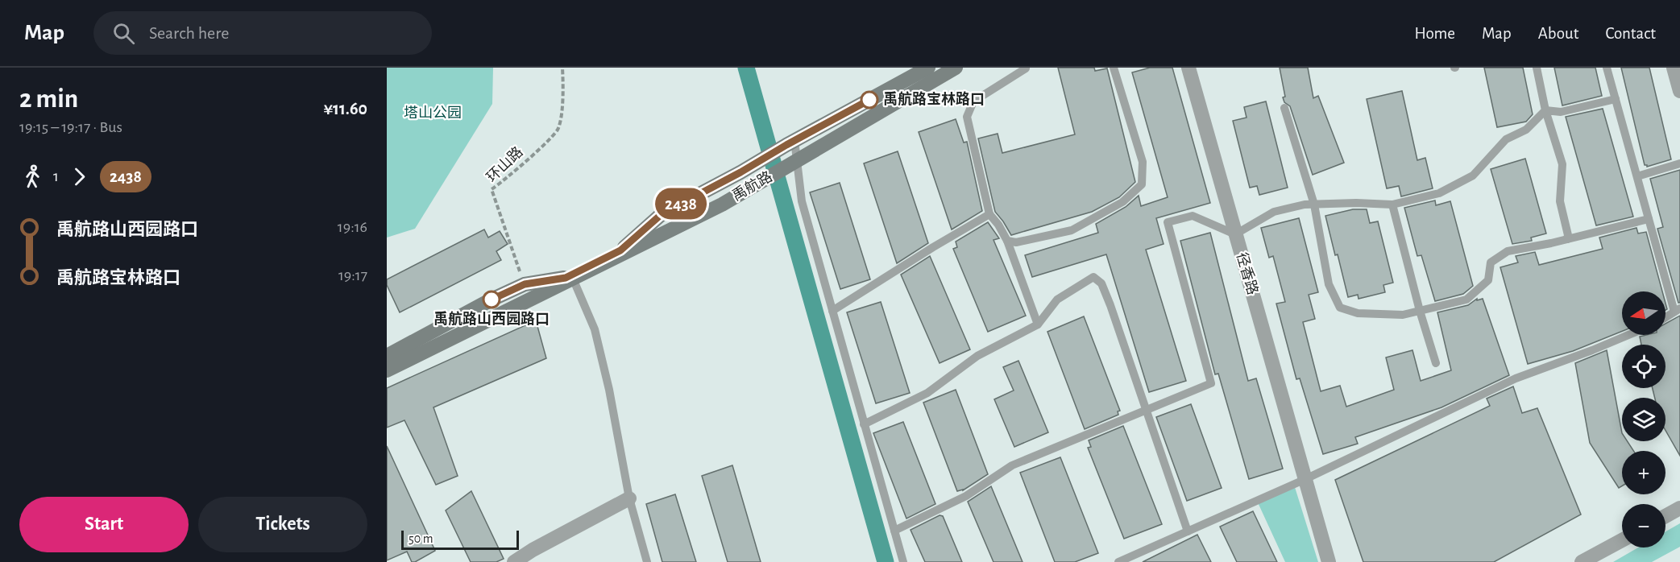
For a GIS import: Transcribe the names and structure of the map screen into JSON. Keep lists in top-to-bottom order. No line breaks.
{"streets":{"main road":["禹航路"],"street":["径香路"],"path":["环山路"]},"crossings":[["环山路","禹航路"]],"parks":["塔山公园"],"places":["禹航路宝林路口","禹航路山西园路口"],"lines":["bus line 2438"],"scale_bar":"50 m","north":"left","page":{"header":"Map","search":"Search here","nav":["Home","Map","About","Contact"],"heading":["2 min","19:15 – 19:17 · Bus","¥11.60"],"on_map":"2438","legs":["1","2438"],"list":[{"name":"禹航路山西园路口","value":"19:16"},{"name":"禹航路宝林路口","value":"19:17"}],"map_buttons":["+","−"],"buttons":["Start","Tickets"],"scale":"50 m"}}
